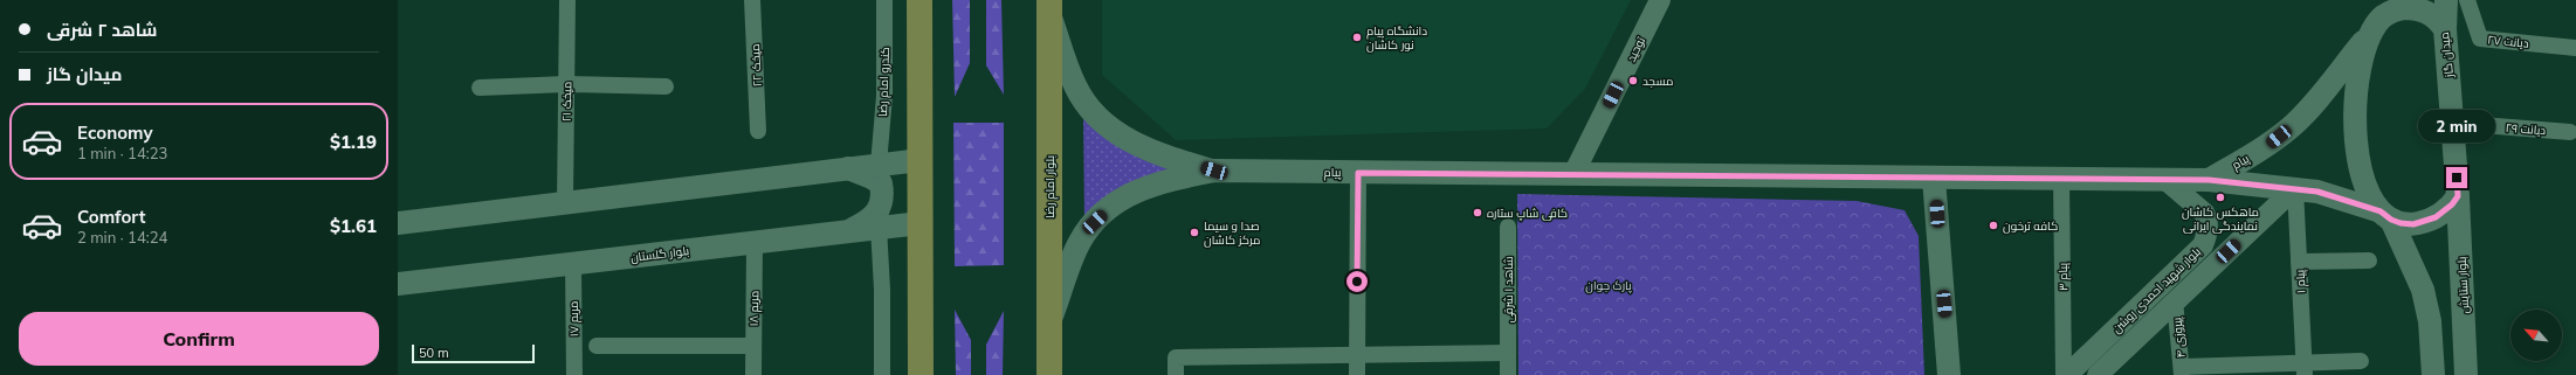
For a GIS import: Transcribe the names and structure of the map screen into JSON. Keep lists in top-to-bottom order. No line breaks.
{"streets":{"main road":["میدان گاز","پیام","بلوار امام رضا","بلوار گلستان","بلوار ستایش"],"street":["دیانت ۲۷","توحید","میخک ۲۲","کندرو امام رضا","میخک ۲۱","دیانت ۲۹","پیام ۳","پیام ۱","شاهد ۱ شرقی","بلوار شهید احمدی روشن","مریم ۱۸","مریم ۱۷","پیروزی ۴"]},"crossings":[["توحید","پیام"],["میدان گاز","دیانت ۲۹"],["میدان گاز","پیام"],["میدان گاز","بلوار ستایش"],["پیام","پیام ۳"],["پیام","بلوار شهید احمدی روشن"],["بلوار گلستان","مریم ۱۸"],["بلوار گلستان","مریم ۱۷"],["پیام ۳","بلوار شهید احمدی روشن"],["پیام ۱","بلوار شهید احمدی روشن"],["بلوار شهید احمدی روشن","پیروزی ۴"]],"parks":["پارک جوان"],"places":["دانشگاه پیام نور کاشان","مسجد","ماهکس کاشان نمایندگی ایرانی","کافی شاپ ستاره","کافه ترخون","صدا و سیما مرکز کاشان"],"scale_bar":"50 m","north":"top left","page":{"banner":["شاهد ۲ شرقی","میدان گاز"],"list":[{"name":"Economy","note":"1 min · 14:23","value":"$1.19"},{"name":"Comfort","note":"2 min · 14:24","value":"$1.61"}],"bubble":"2 min","buttons":"Confirm","scale":"50 m"}}
